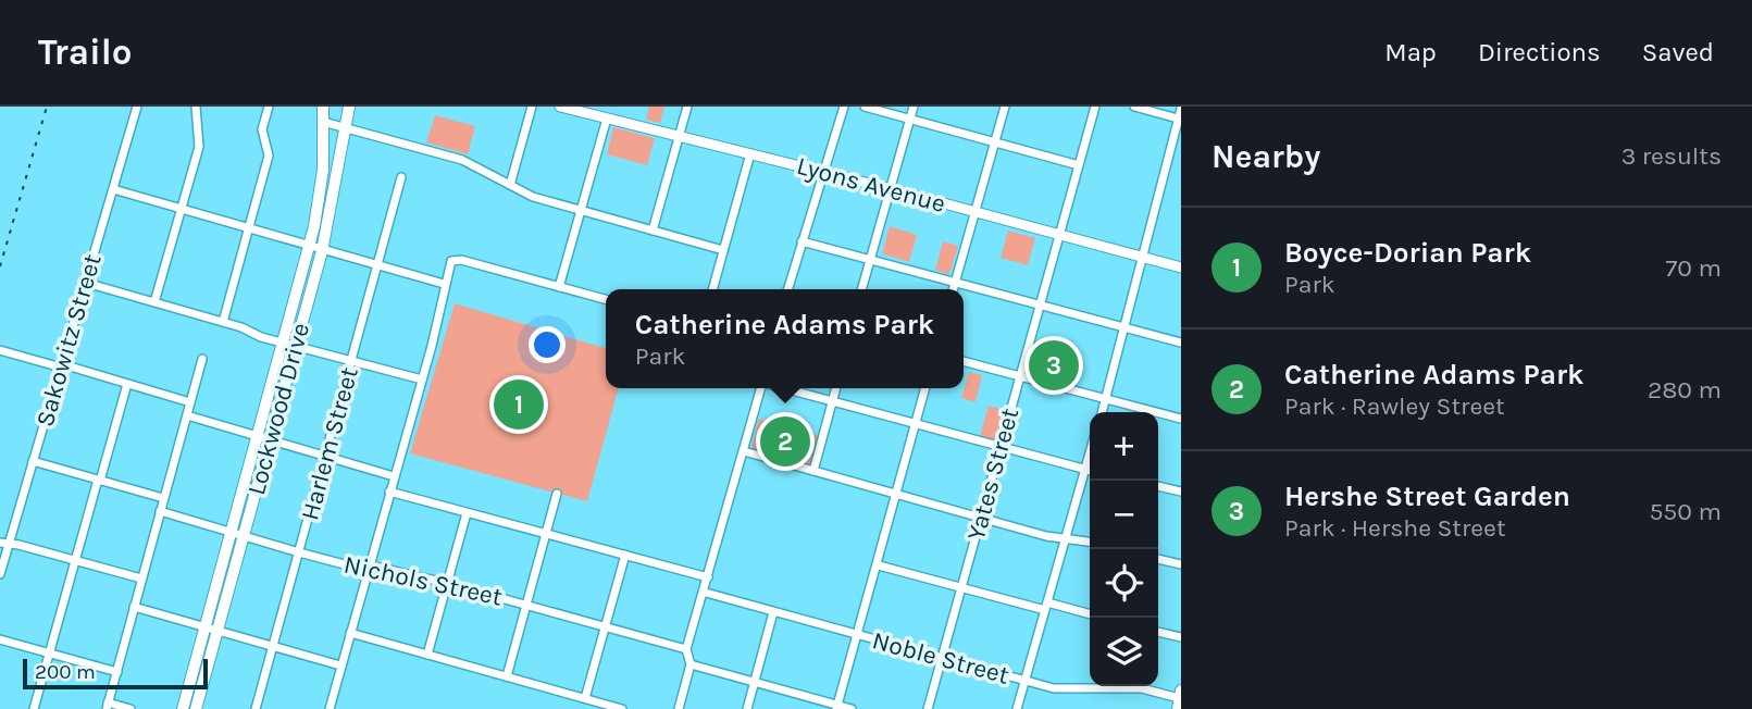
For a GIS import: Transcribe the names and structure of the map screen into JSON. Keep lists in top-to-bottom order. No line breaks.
{"streets":{"main road":["Lockwood Drive"],"street":["Lyons Avenue","Sakowitz Street","Harlem Street","Yates Street","Nichols Street","Noble Street"]},"crossings":[["Lyons Avenue","Yates Street"],["Lockwood Drive","Nichols Street"],["Harlem Street","Nichols Street"],["Yates Street","Noble Street"]],"scale_bar":"200 m","page":{"header":"Trailo","nav":["Map","Directions","Saved"],"heading":["Nearby","3 results"],"list":[{"mark":"1","name":"Boyce-Dorian Park","note":"Park","value":"70 m"},{"mark":"2","name":"Catherine Adams Park","note":"Park · Rawley Street","value":"280 m"},{"mark":"3","name":"Hershe Street Garden","note":"Park · Hershe Street","value":"550 m"}],"popup":["Catherine Adams Park","Park"],"pins":["3","1","2"],"map_buttons":["+","−"],"scale":"200 m"}}
